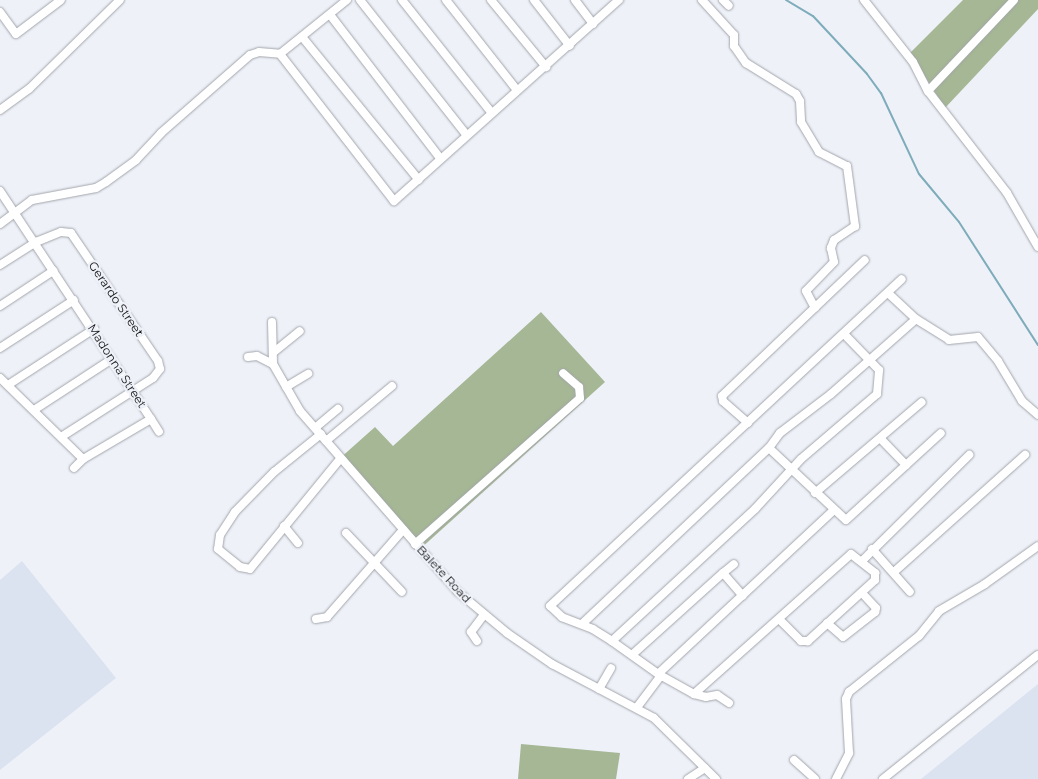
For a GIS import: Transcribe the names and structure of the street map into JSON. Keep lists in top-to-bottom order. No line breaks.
{"streets":{"street":["Gerardo Street","Madonna Street","Balete Road"]},"crossings":[["Gerardo Street","Madonna Street"]]}
